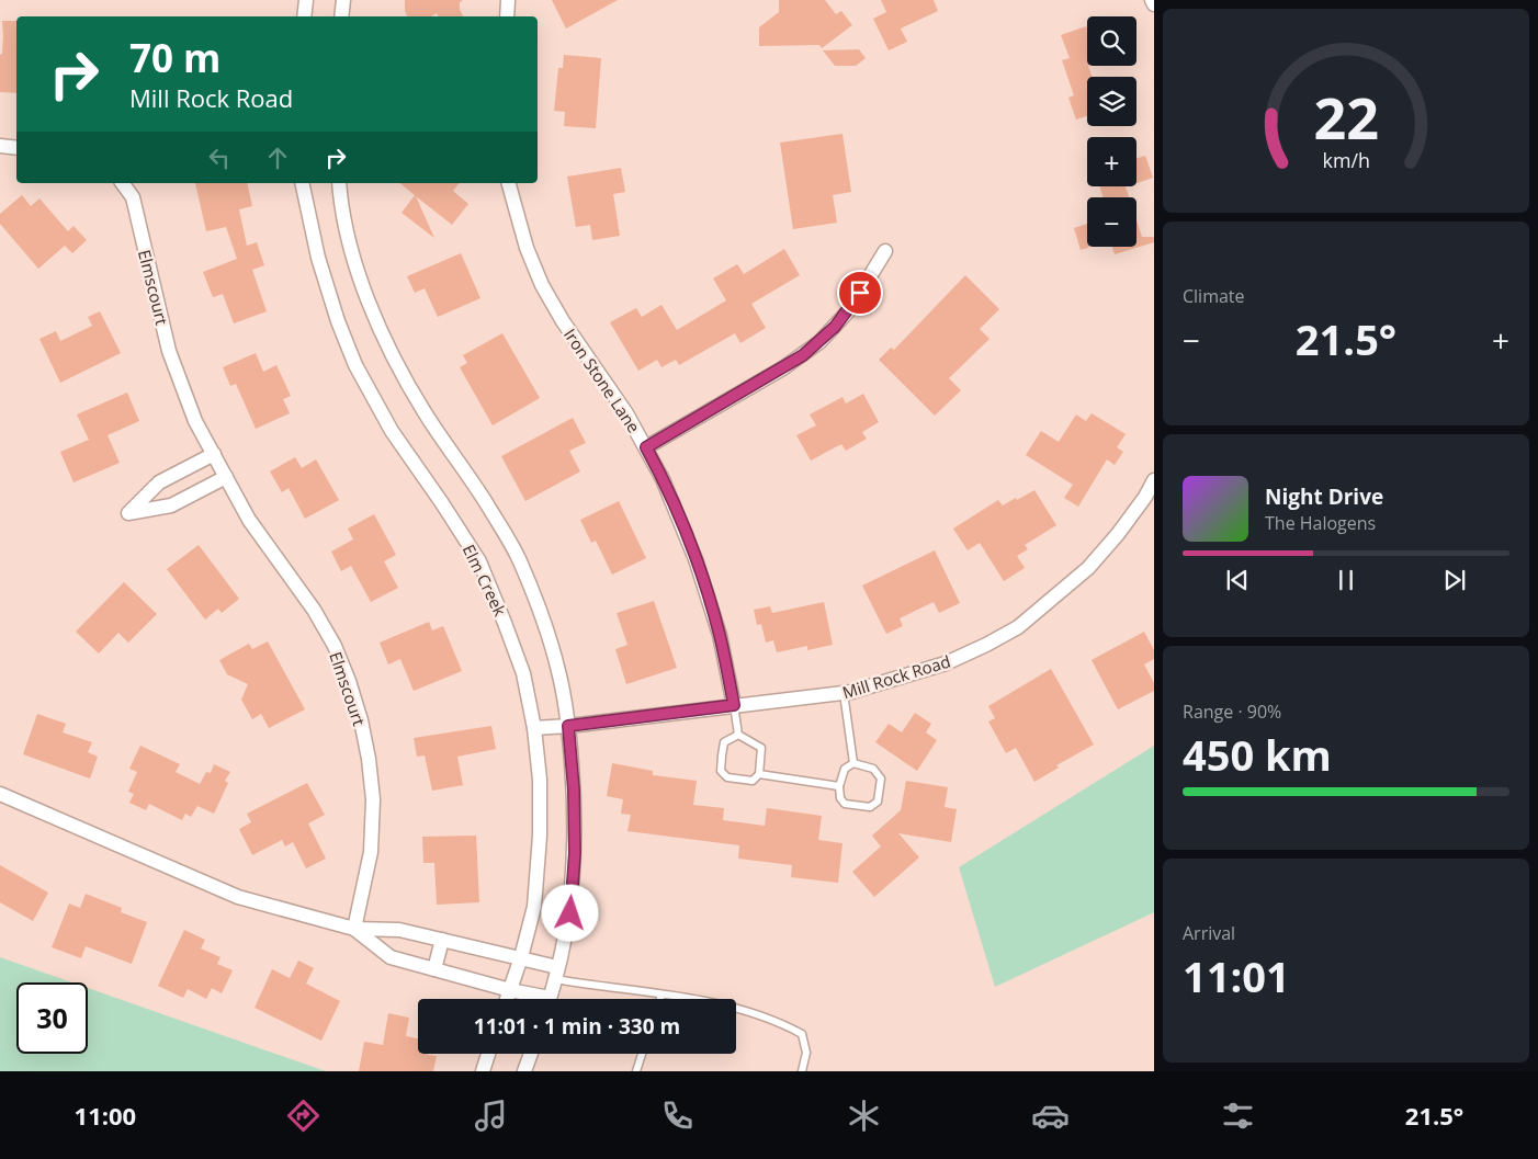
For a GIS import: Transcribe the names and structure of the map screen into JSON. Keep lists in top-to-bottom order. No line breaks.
{"streets":{"street":["Elmscourt","Iron Stone Lane","Elm Creek","Mill Rock Road"]},"crossings":[["Iron Stone Lane","Mill Rock Road"],["Elm Creek","Mill Rock Road"]],"page":{"map_buttons":["+","−"],"turn":["70 m","Mill Rock Road"],"tile":["Climate",["Range · 90%","450 km"],["Arrival","11:01"]],"heat":["−","21.5°","+"],"song":["Night Drive","The Halogens"],"limit":"30","trip":"11:01 · 1 min · 330 m","tabs":["11:00","21.5°"],"gauge":["22","km/h"]}}
